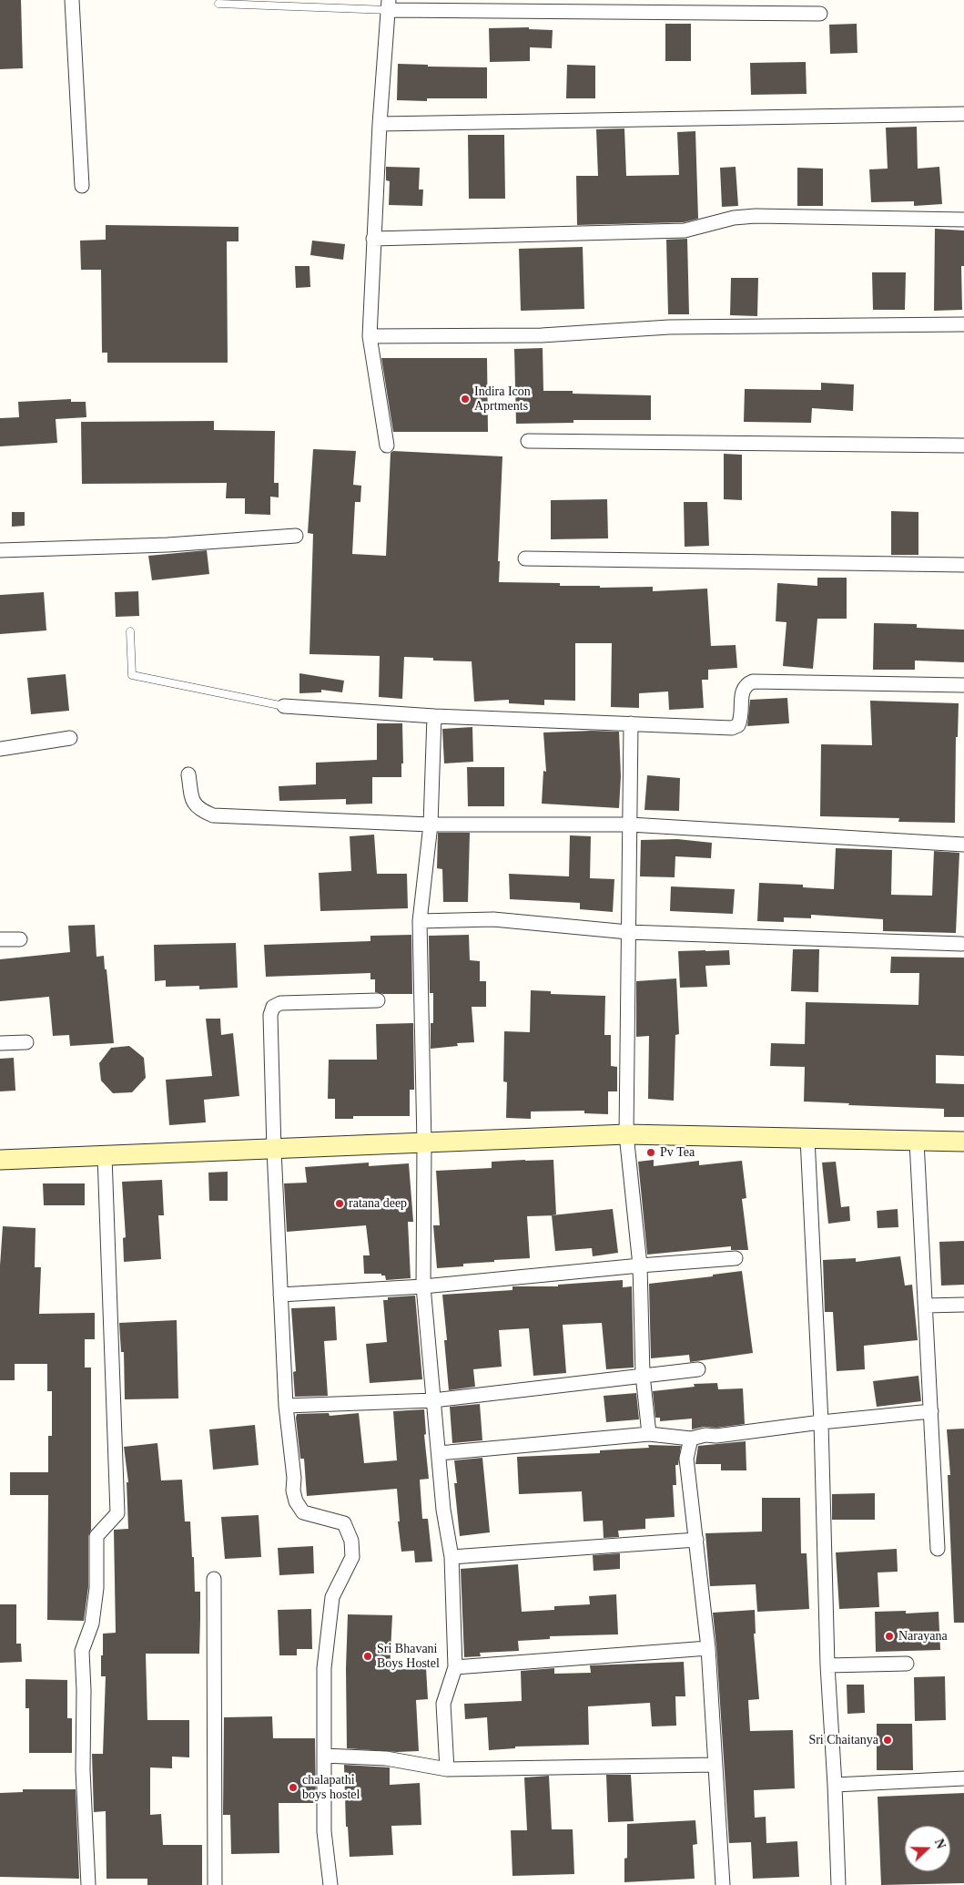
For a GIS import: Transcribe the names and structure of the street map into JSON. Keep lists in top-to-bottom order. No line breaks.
{"places":["Indira Icon Aprtments","Pv Tea","ratana deep","Narayana","Sri Bhavani Boys Hostel","Sri Chaitanya","chalapathi boys hostel"],"north":"right"}
